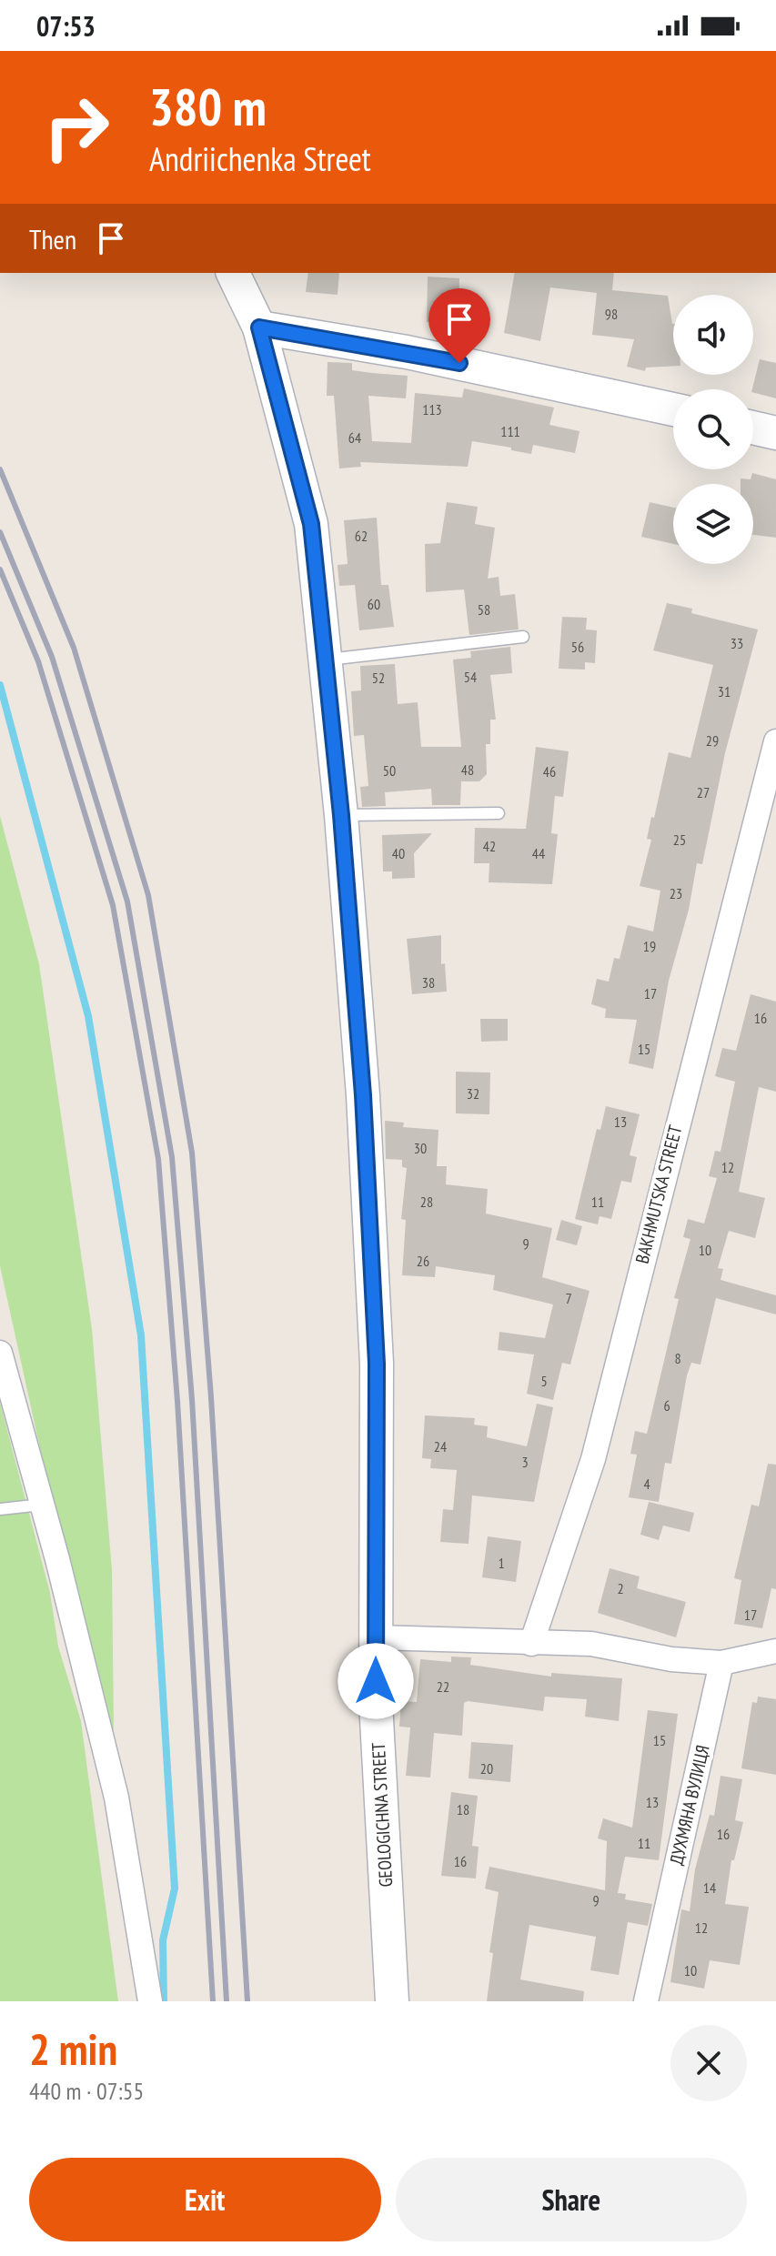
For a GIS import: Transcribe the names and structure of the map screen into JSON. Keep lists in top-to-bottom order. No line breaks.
{"streets":{"street":["BAKHMUTSKA STREET","ДУХМЯНА ВУЛИЦЯ","GEOLOGICHNA STREET"]},"house_numbers":["98","113","111","64","62","60","58","33","56","54","52","31","29","48","50","46","27","25","42","40","44","23","19","38","17","16","15","32","13","30","12","28","11","9","10","26","7","8","5","6","24","3","4","1","2","17","22","15","20","13","18","16","11","16","14","9","12","10"],"page":{"status":"07:53","turn":["380 m","Andriichenka Street"],"then":"Then","heading":["2 min","440 m · 07:55"],"buttons":["Exit","Share"]}}
